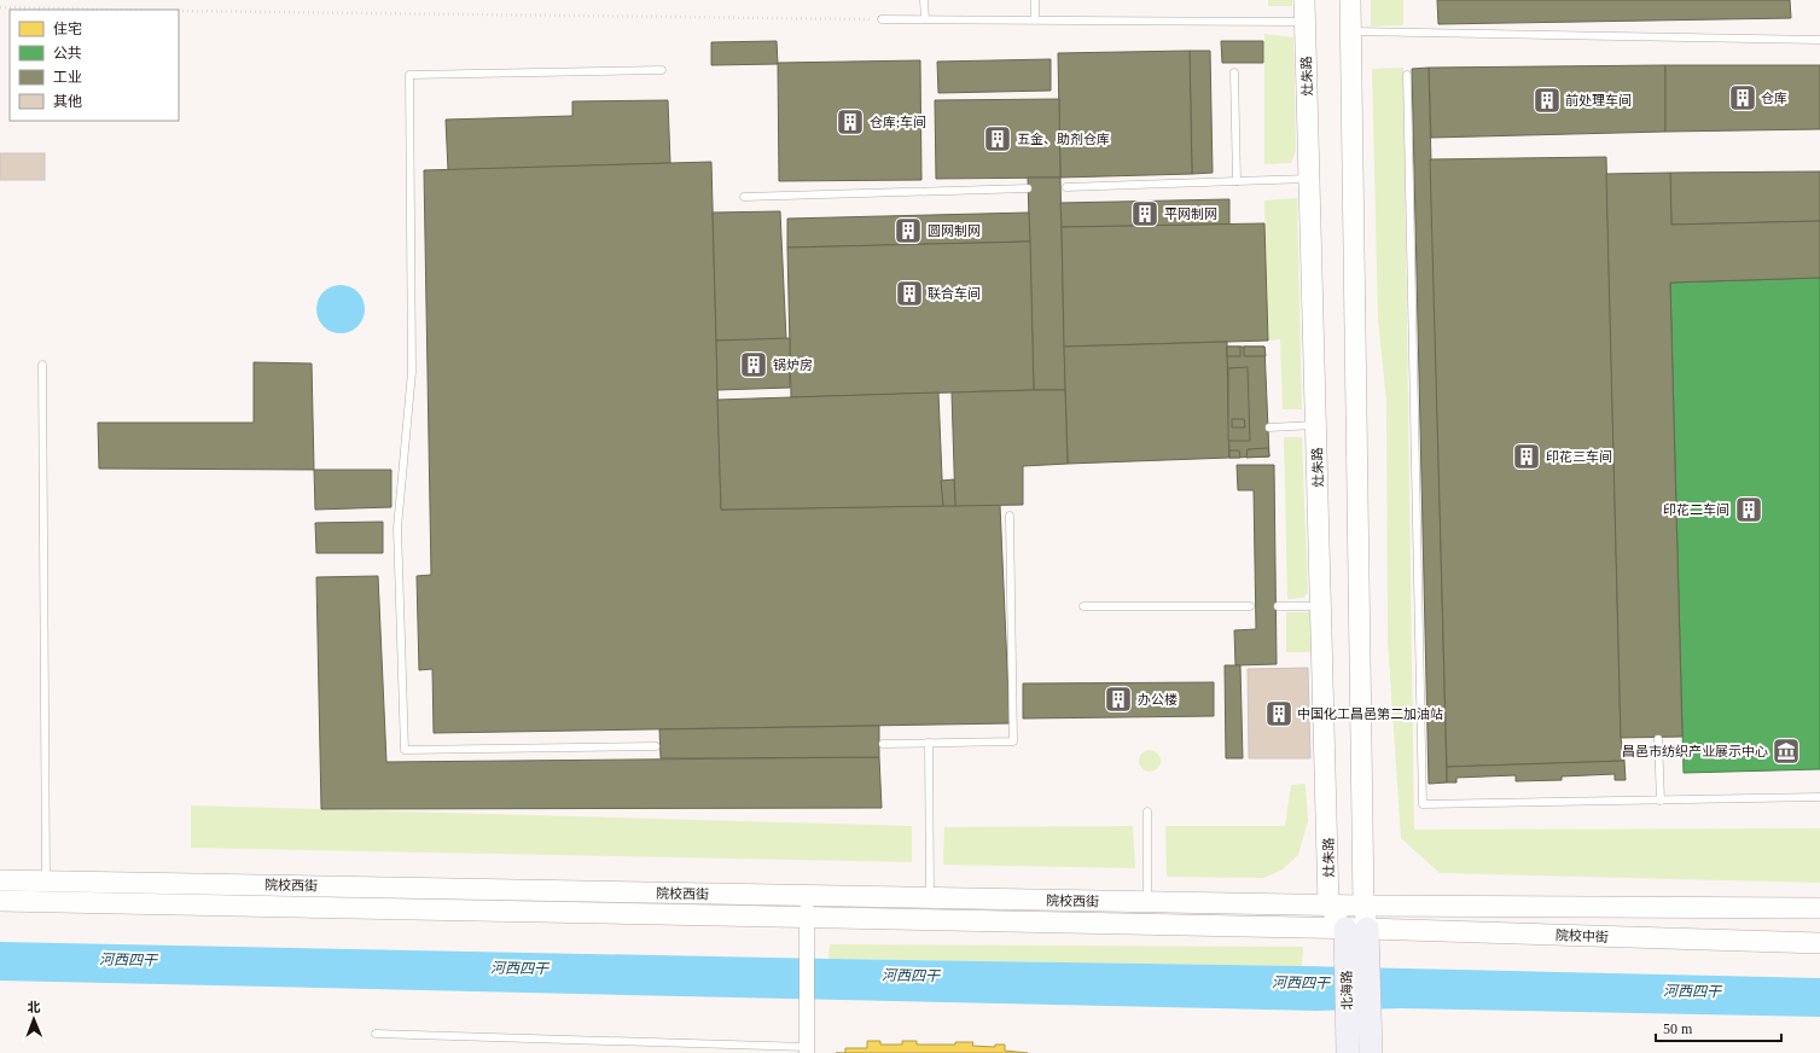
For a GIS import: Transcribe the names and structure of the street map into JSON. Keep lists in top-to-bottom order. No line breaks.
{"streets":{"main road":["灶朱路","院校西街","院校中街","北海路"]},"crossings":[["灶朱路","院校西街"],["院校西街","院校中街"],["院校西街","北海路"],["院校中街","北海路"]],"water":["河西四干"],"places":{"building":["仓库","前处理车间","仓库;车间","五金、助剂仓库","平网制网","圆网制网","联合车间","锅炉房","印花三车间","印花二车间","办公楼","中国化工昌邑第二加油站"],"museum":["昌邑市纺织产业展示中心"]},"legend":["住宅","公共","工业","其他"],"scale_bar":"50 m","north":"top"}
